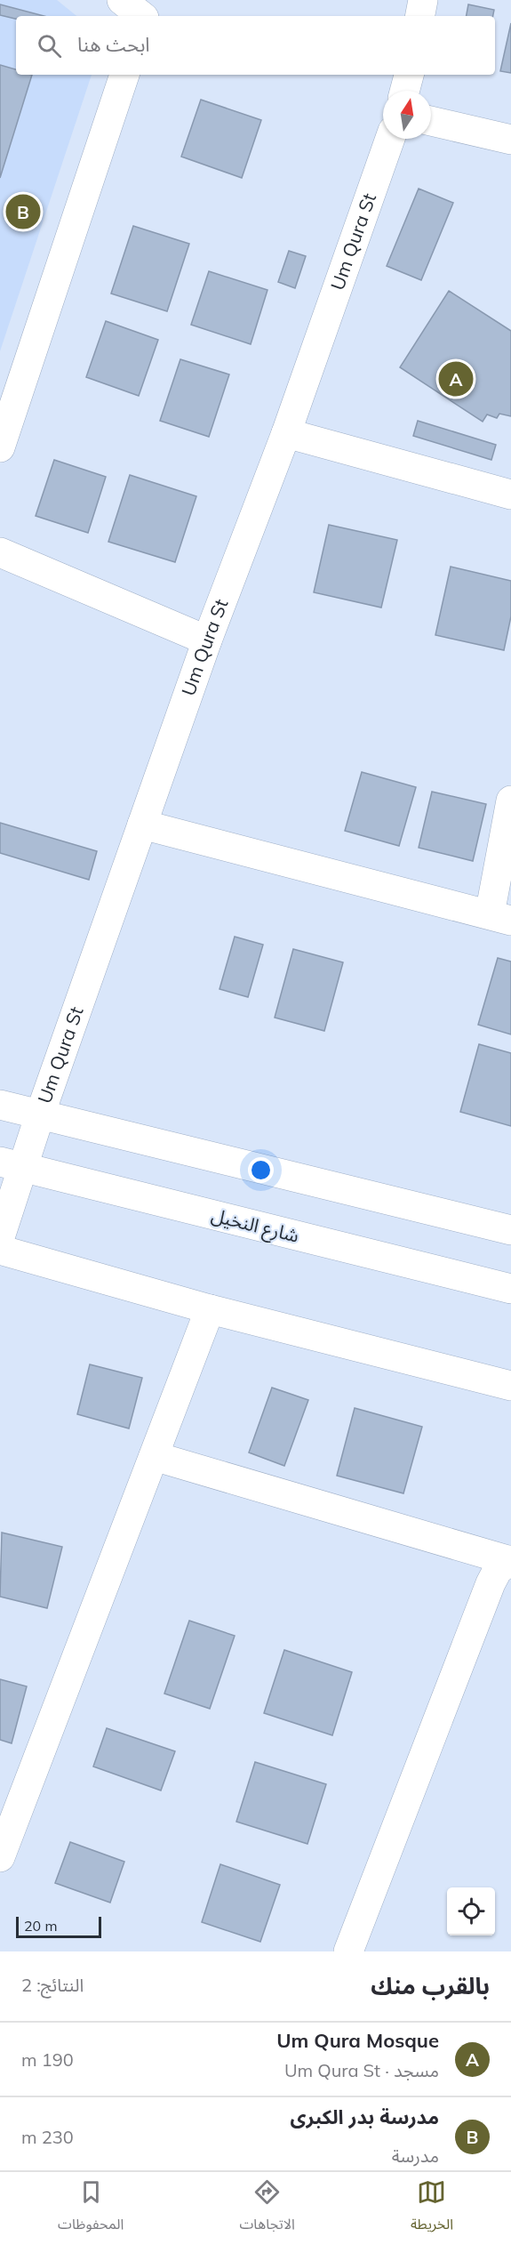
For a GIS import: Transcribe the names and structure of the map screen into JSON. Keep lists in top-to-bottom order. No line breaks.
{"streets":{"street":["Um Qura St","شارع النخيل"]},"crossings":[["Um Qura St","شارع النخيل"]],"scale_bar":"20 m","north":"top","page":{"search":"ابحث هنا","pins":["B","A"],"scale":"20 m","heading":["بالقرب منك","النتائج: 2"],"list":[{"mark":"A","name":"Um Qura Mosque","note":"مسجد · Um Qura St","value":"190 m"},{"mark":"B","name":"مدرسة بدر الكبرى","note":"مدرسة","value":"230 m"}],"nav":["الخريطة","الاتجاهات","المحفوظات"]}}
